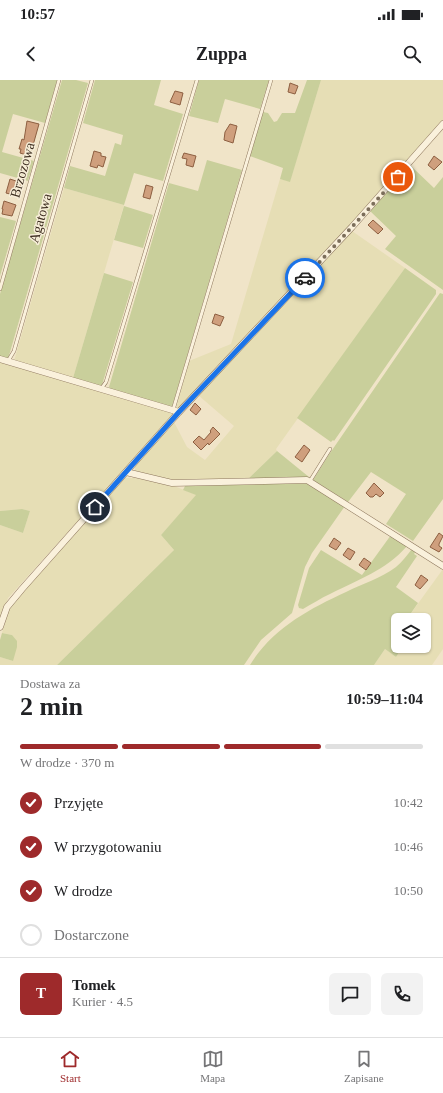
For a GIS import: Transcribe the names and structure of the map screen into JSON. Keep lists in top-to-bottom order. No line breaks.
{"streets":{"lane":["Brzozowa","Agatowa"]},"page":{"status":"10:57","header":"Zuppa","heading":["2 min","Dostawa za","10:59–11:04"],"panel":["Tomek","Kurier · 4.5"],"bar":"W drodze · 370 m","list":[["Przyjęte","10:42"],["W przygotowaniu","10:46"],["W drodze","10:50"],"Dostarczone"],"round":"T","tabs":["Start","Mapa","Zapisane"]}}
